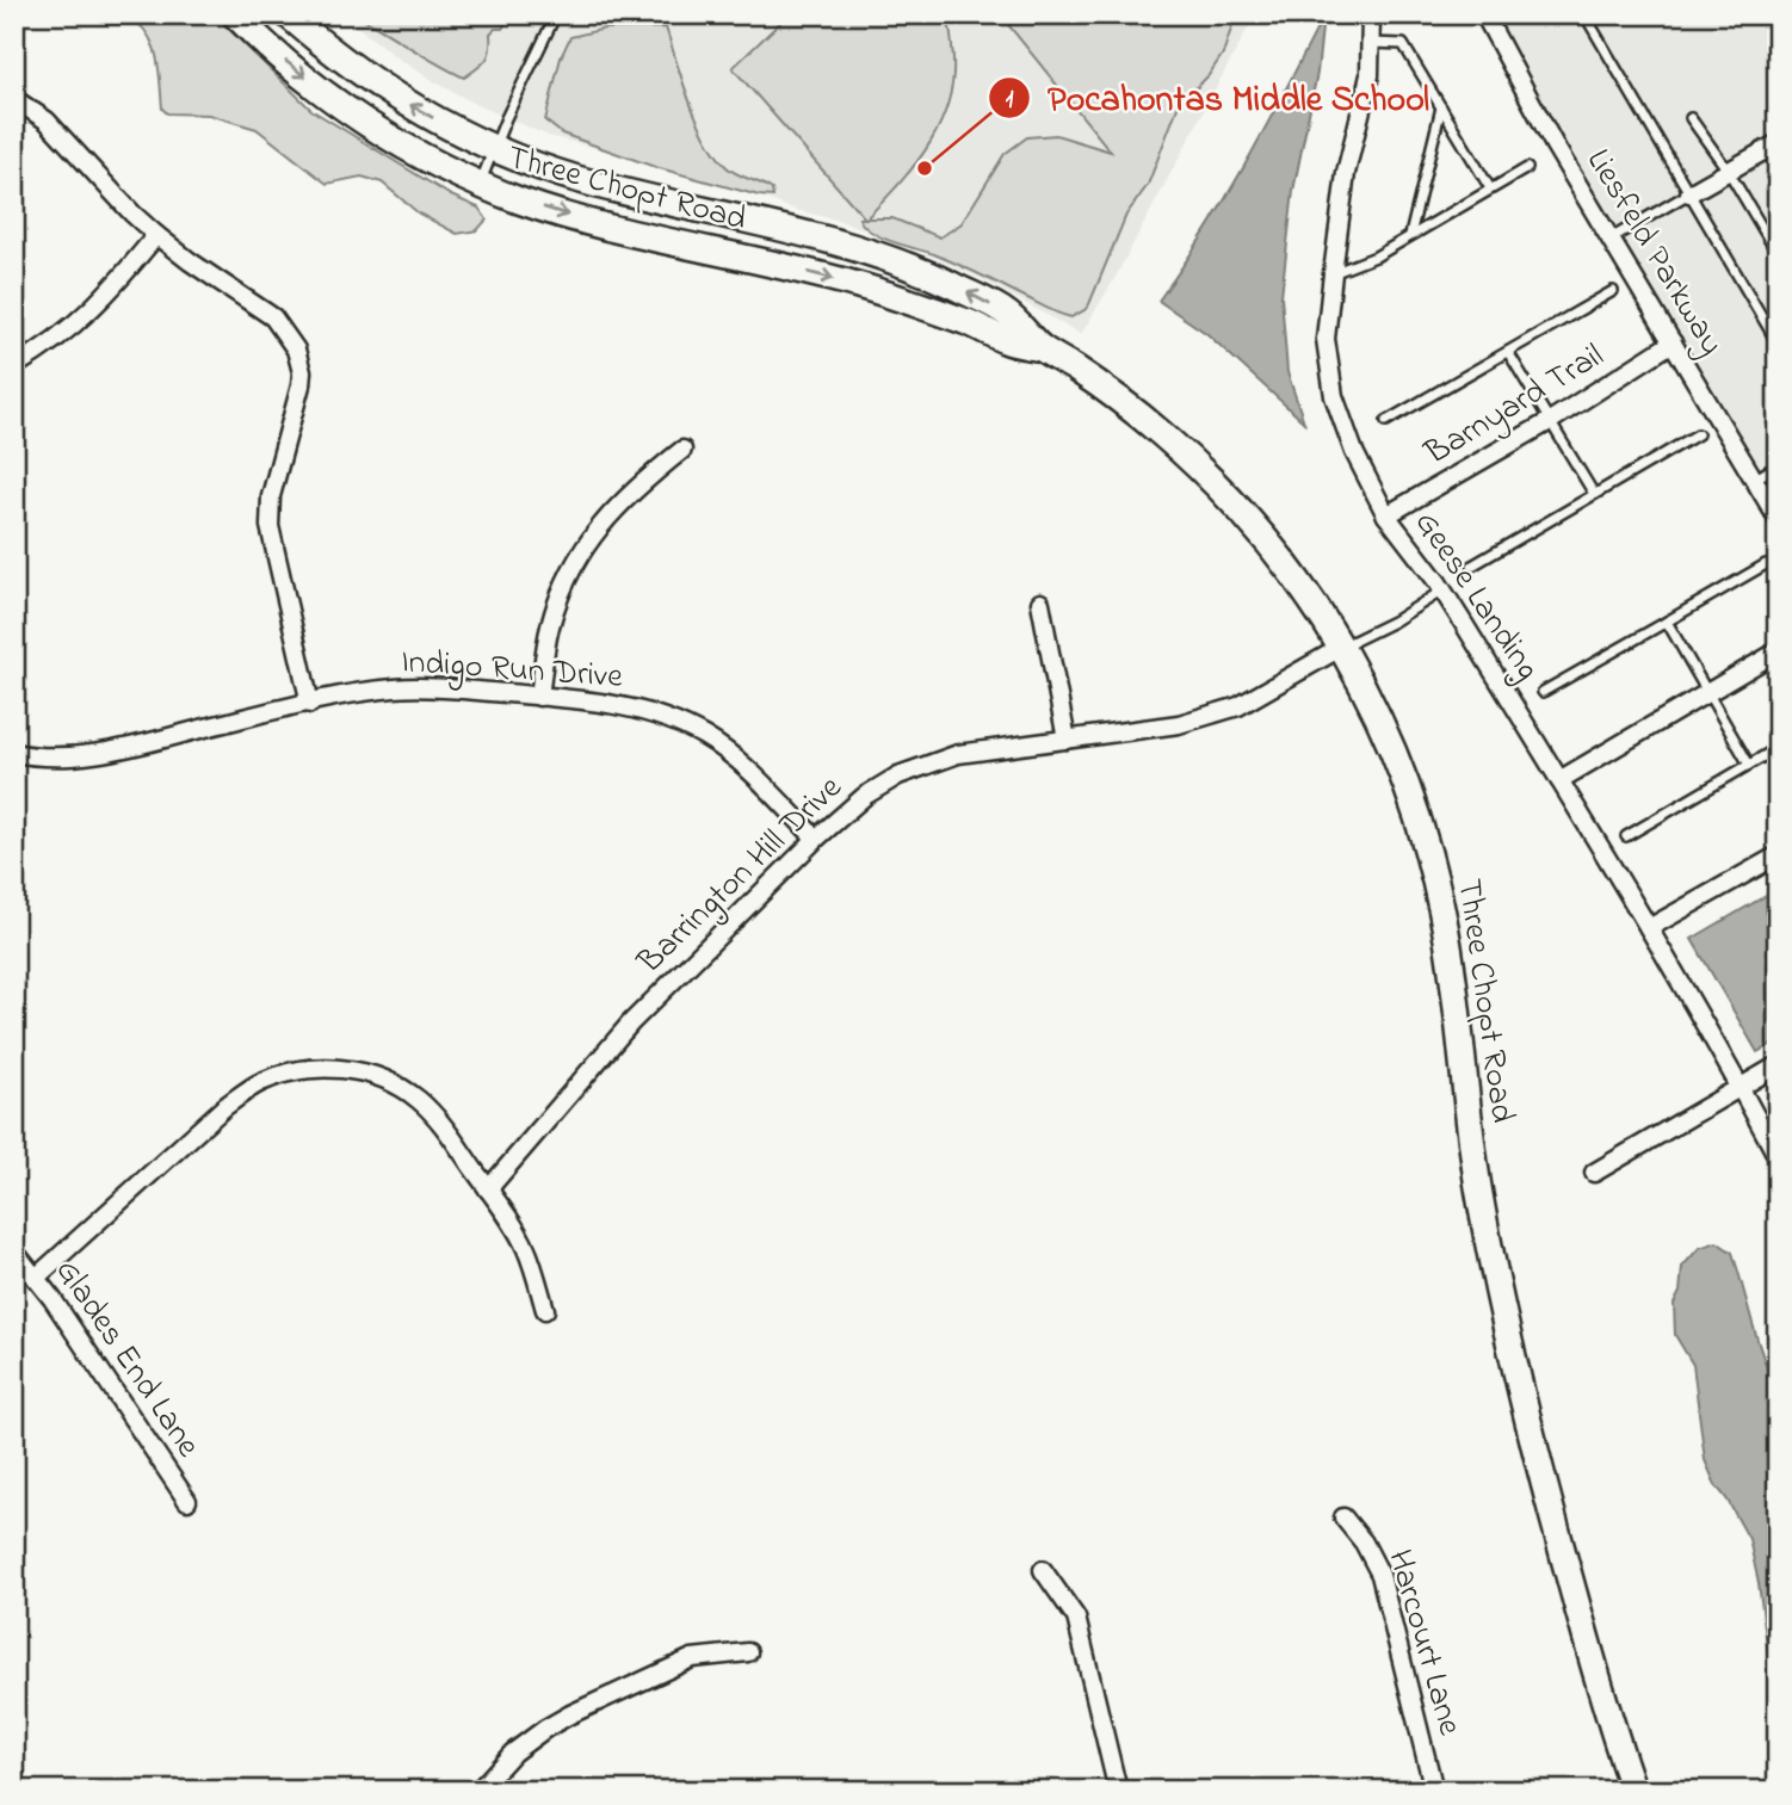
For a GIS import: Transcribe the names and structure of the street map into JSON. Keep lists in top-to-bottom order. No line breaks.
{"streets":{"main road":["Three Chopt Road"],"street":["Liesfeld Parkway","Barnyard Trail","Geese Landing","Indigo Run Drive","Barrington Hill Drive","Glades End Lane","Harcourt Lane"]},"crossings":[["Three Chopt Road","Barrington Hill Drive"],["Liesfeld Parkway","Barnyard Trail"],["Barnyard Trail","Geese Landing"],["Indigo Run Drive","Barrington Hill Drive"]],"places":["Pocahontas Middle School"]}
